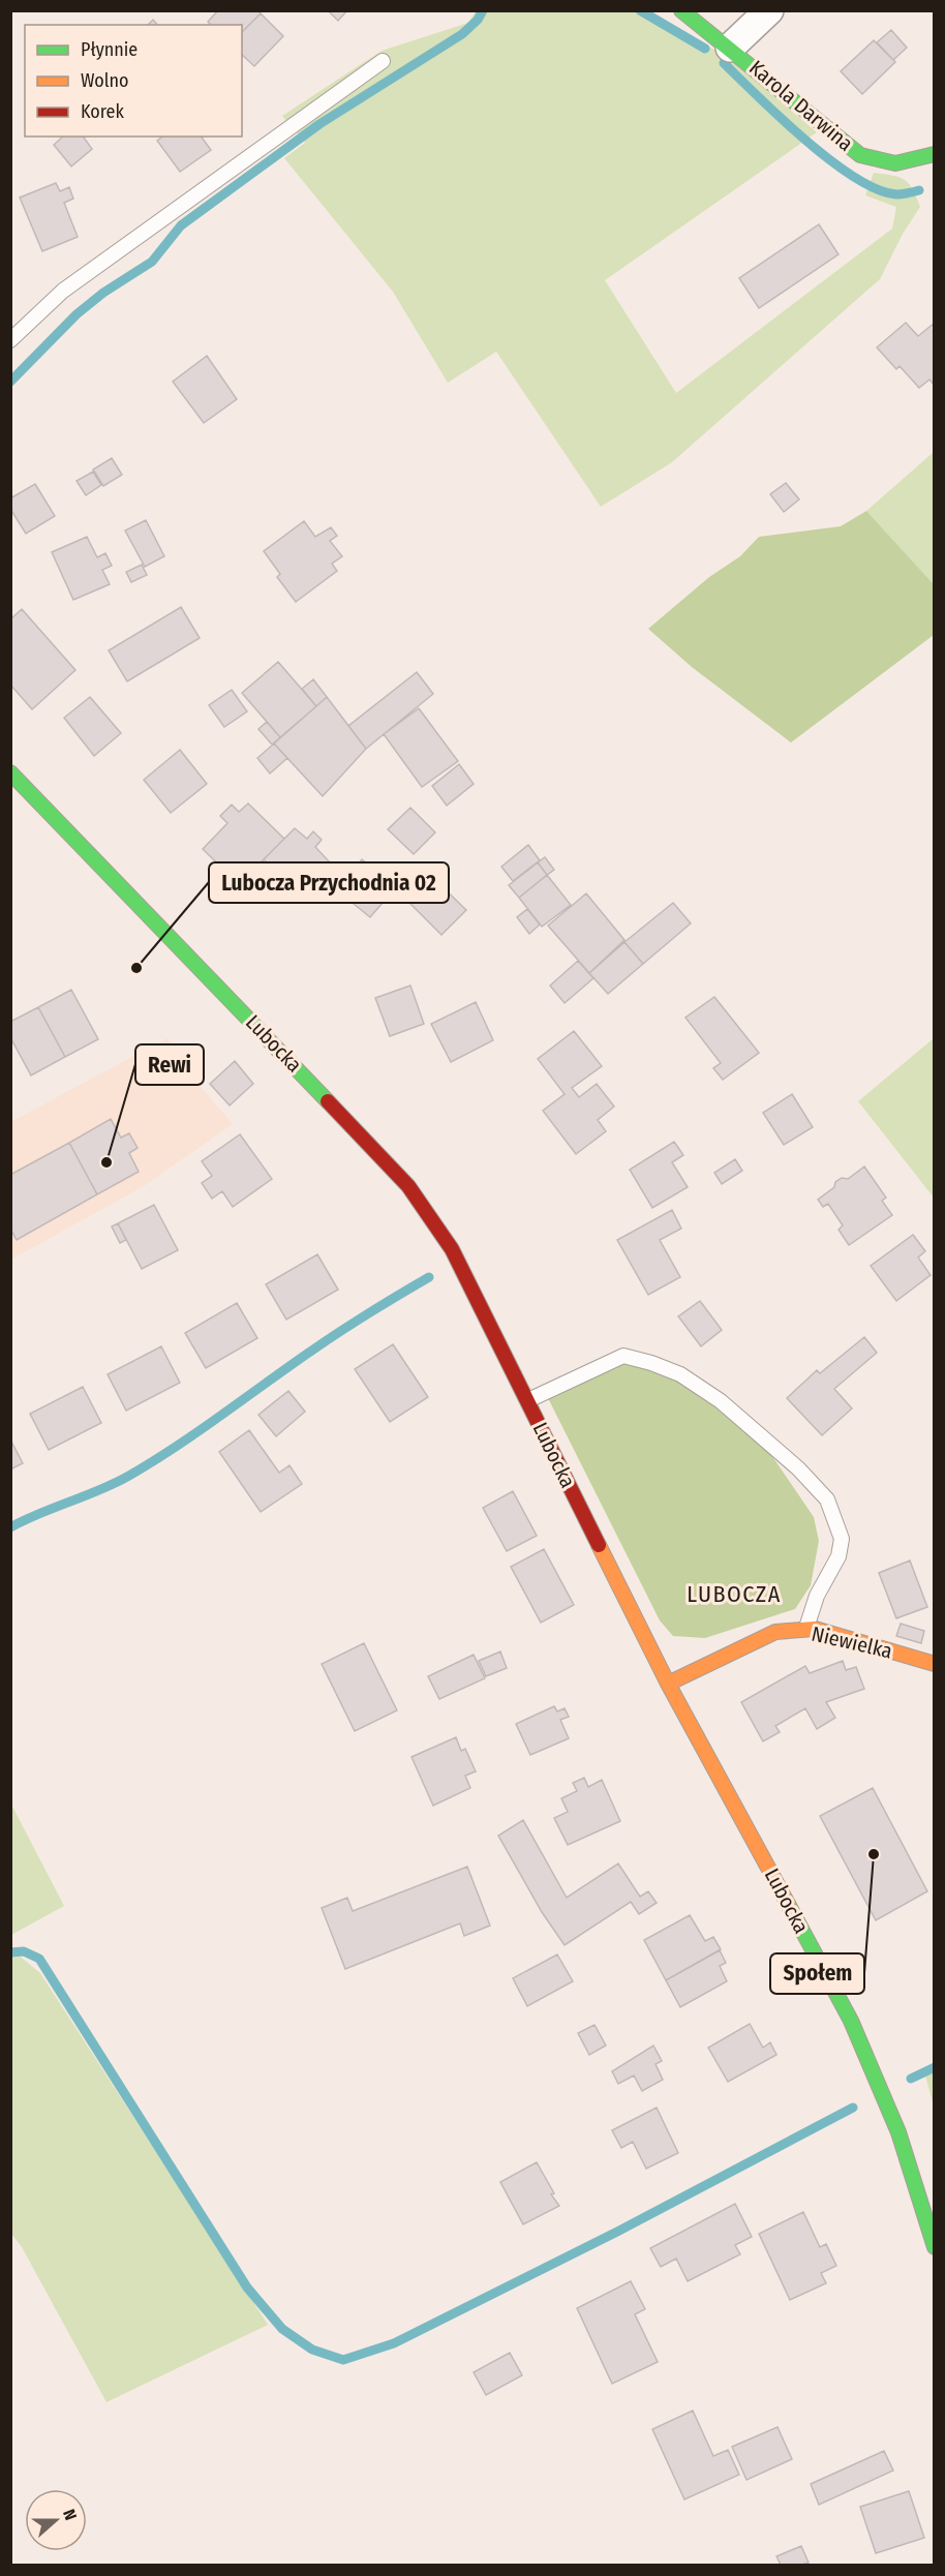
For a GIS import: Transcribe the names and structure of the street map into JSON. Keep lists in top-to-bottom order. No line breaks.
{"streets":{"street":["Karola Darwina","Lubocka","Niewielka"]},"crossings":[["Lubocka","Niewielka"]],"districts":["LUBOCZA"],"places":["Lubocza Przychodnia 02","Rewi","Społem"],"legend":["Płynnie","Wolno","Korek"],"north":"right"}
